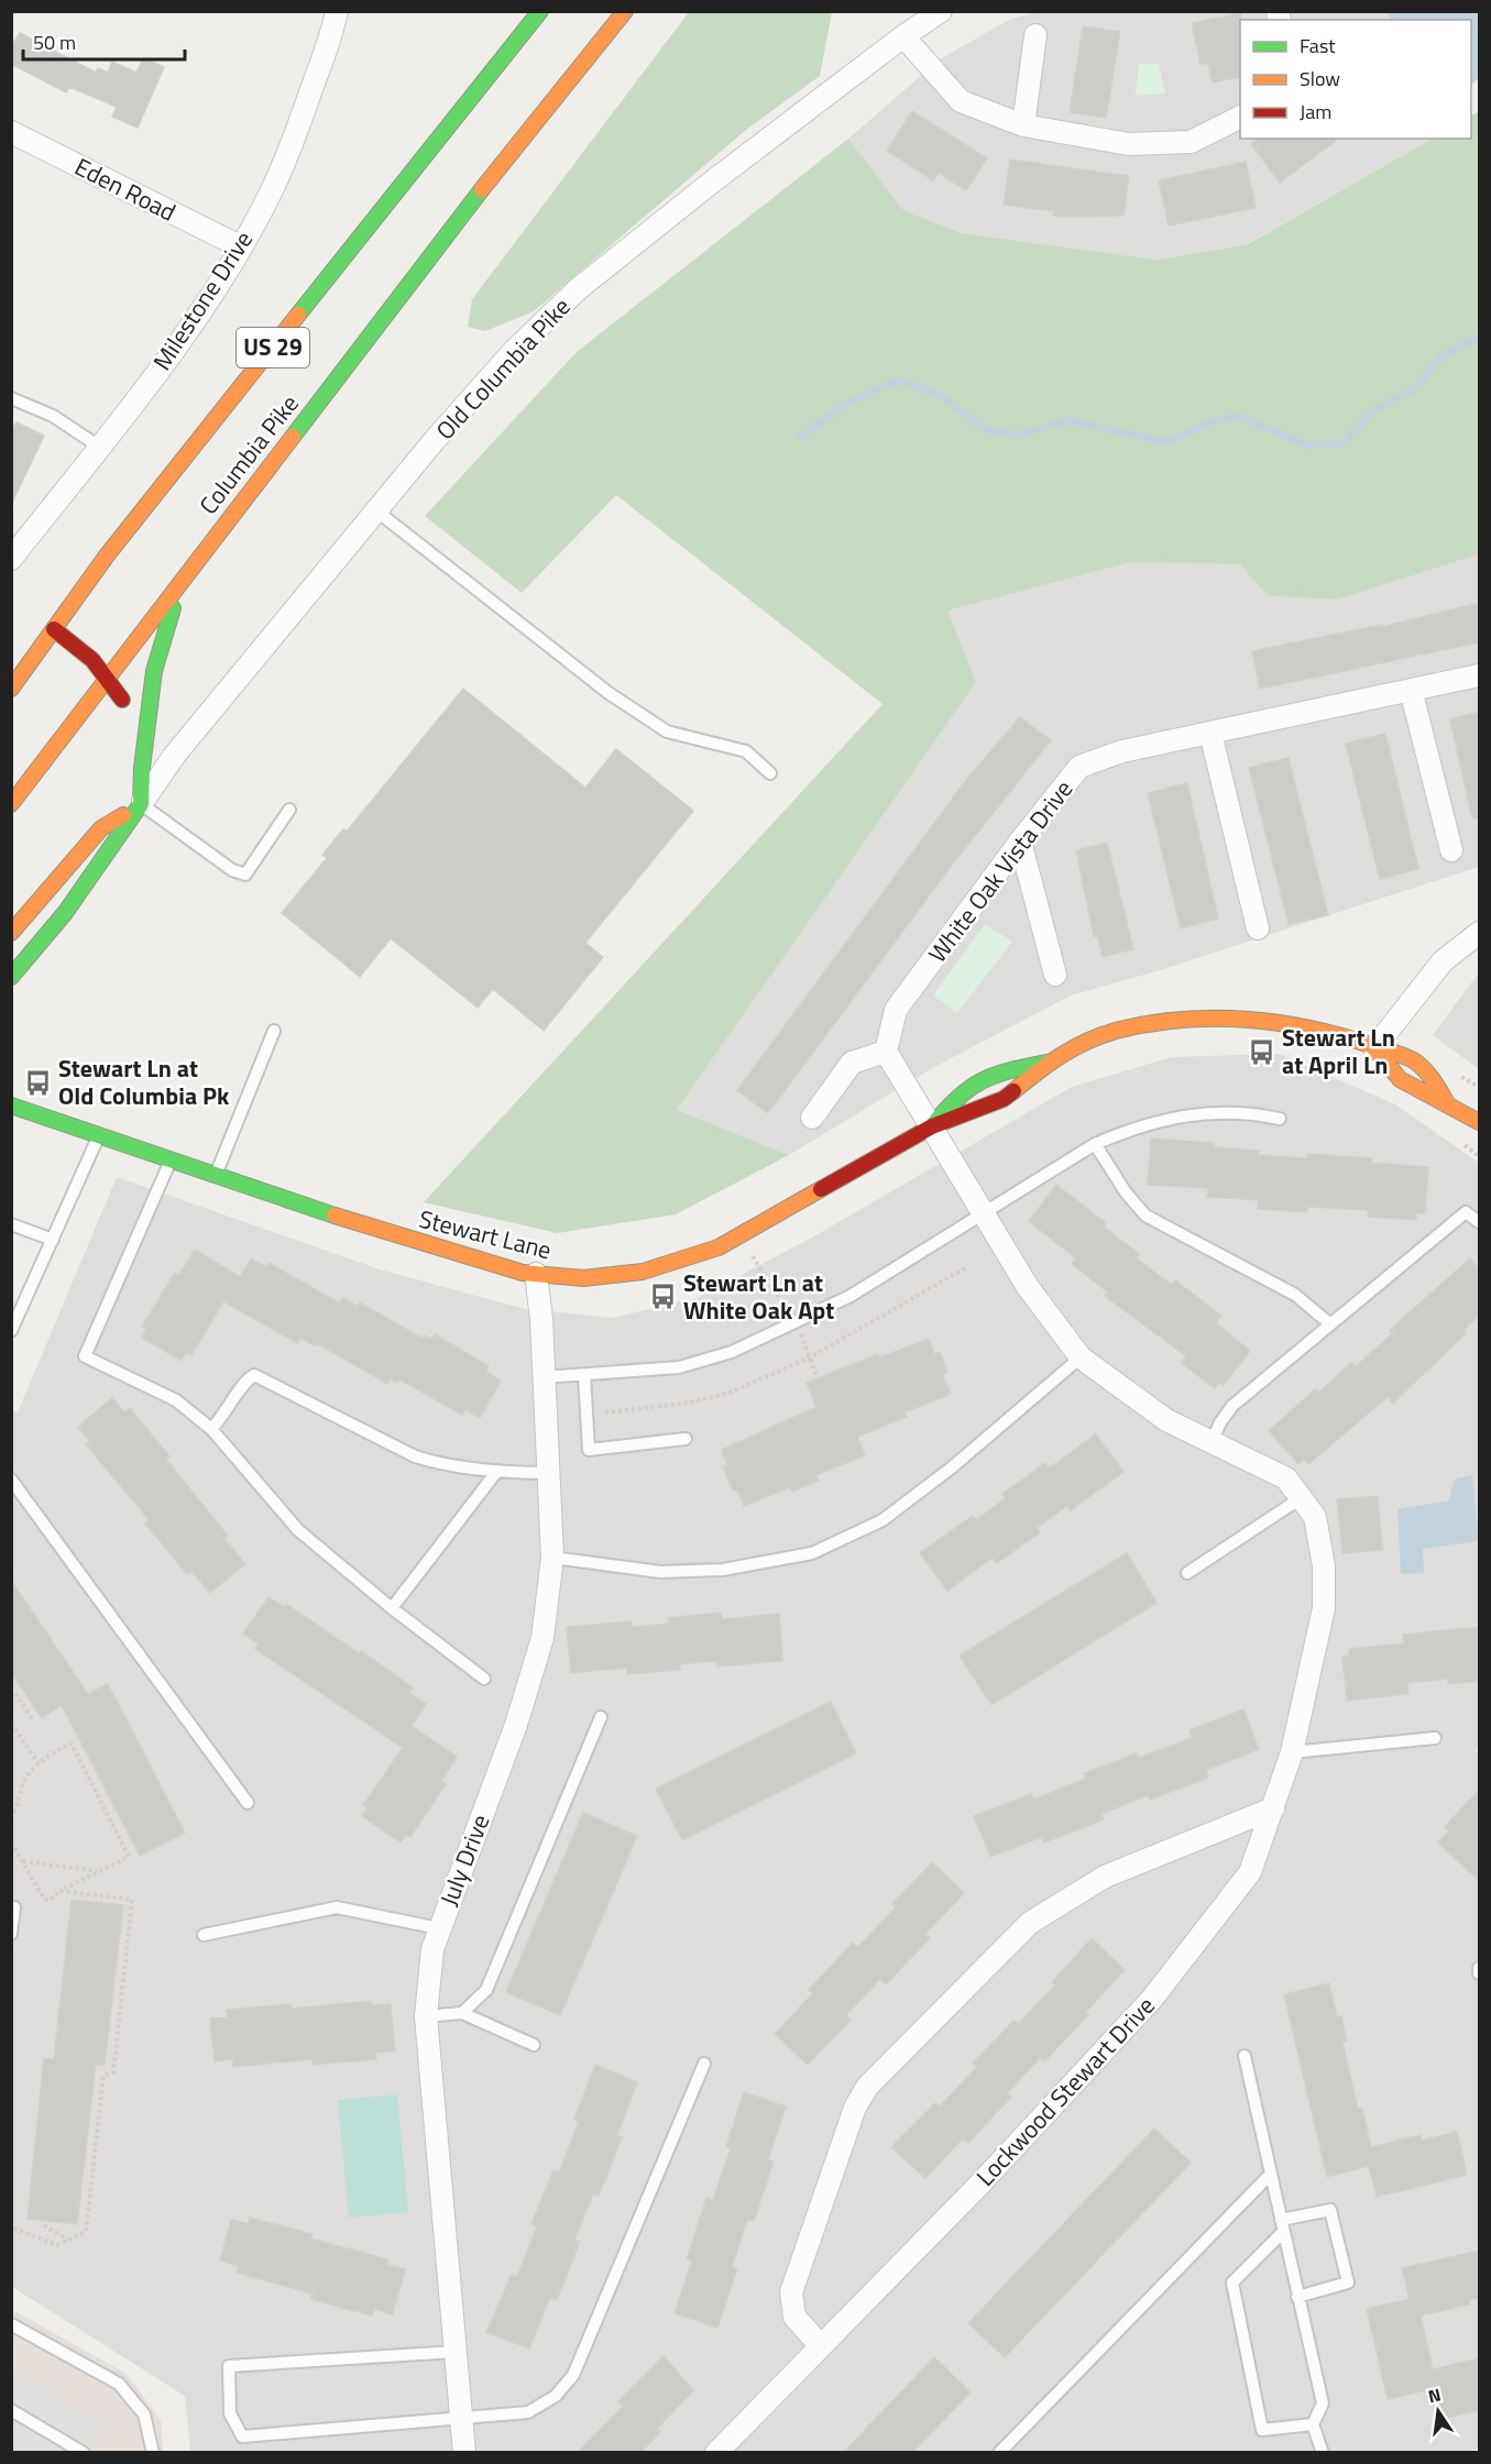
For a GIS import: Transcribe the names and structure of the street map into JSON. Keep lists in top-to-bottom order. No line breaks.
{"streets":{"main road":["US 29","Old Columbia Pike","Columbia Pike","Stewart Lane"],"street":["Eden Road","Milestone Drive","White Oak Vista Drive","July Drive","Lockwood Stewart Drive"]},"crossings":[["Eden Road","Milestone Drive"],["Stewart Lane","July Drive"],["Stewart Lane","Lockwood Stewart Drive"]],"places":{"bus stop":["Stewart Ln at April Ln","Stewart Ln at Old Columbia Pk","Stewart Ln at White Oak Apt"]},"legend":["Fast","Slow","Jam"],"scale_bar":"50 m","north":"top"}
